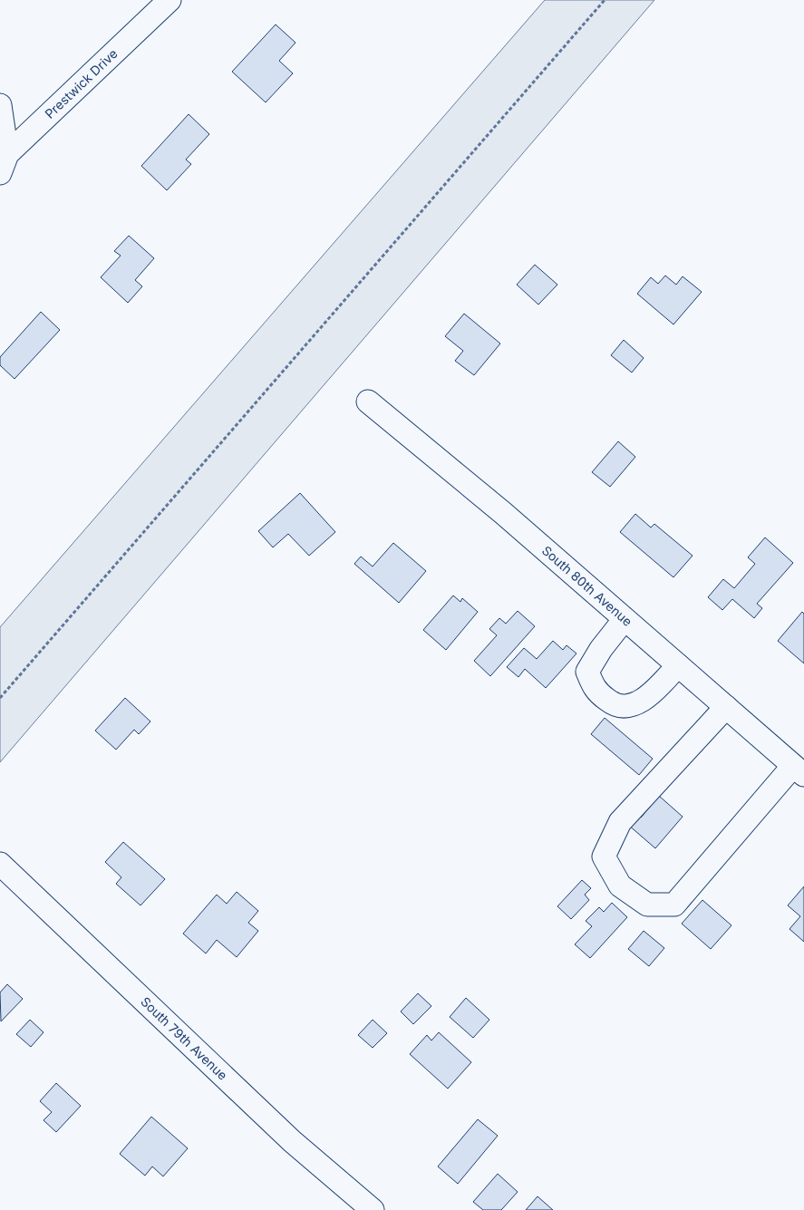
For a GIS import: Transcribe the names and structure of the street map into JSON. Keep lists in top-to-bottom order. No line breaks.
{"streets":{"street":["Prestwick Drive","South 80th Avenue","South 79th Avenue"]}}
